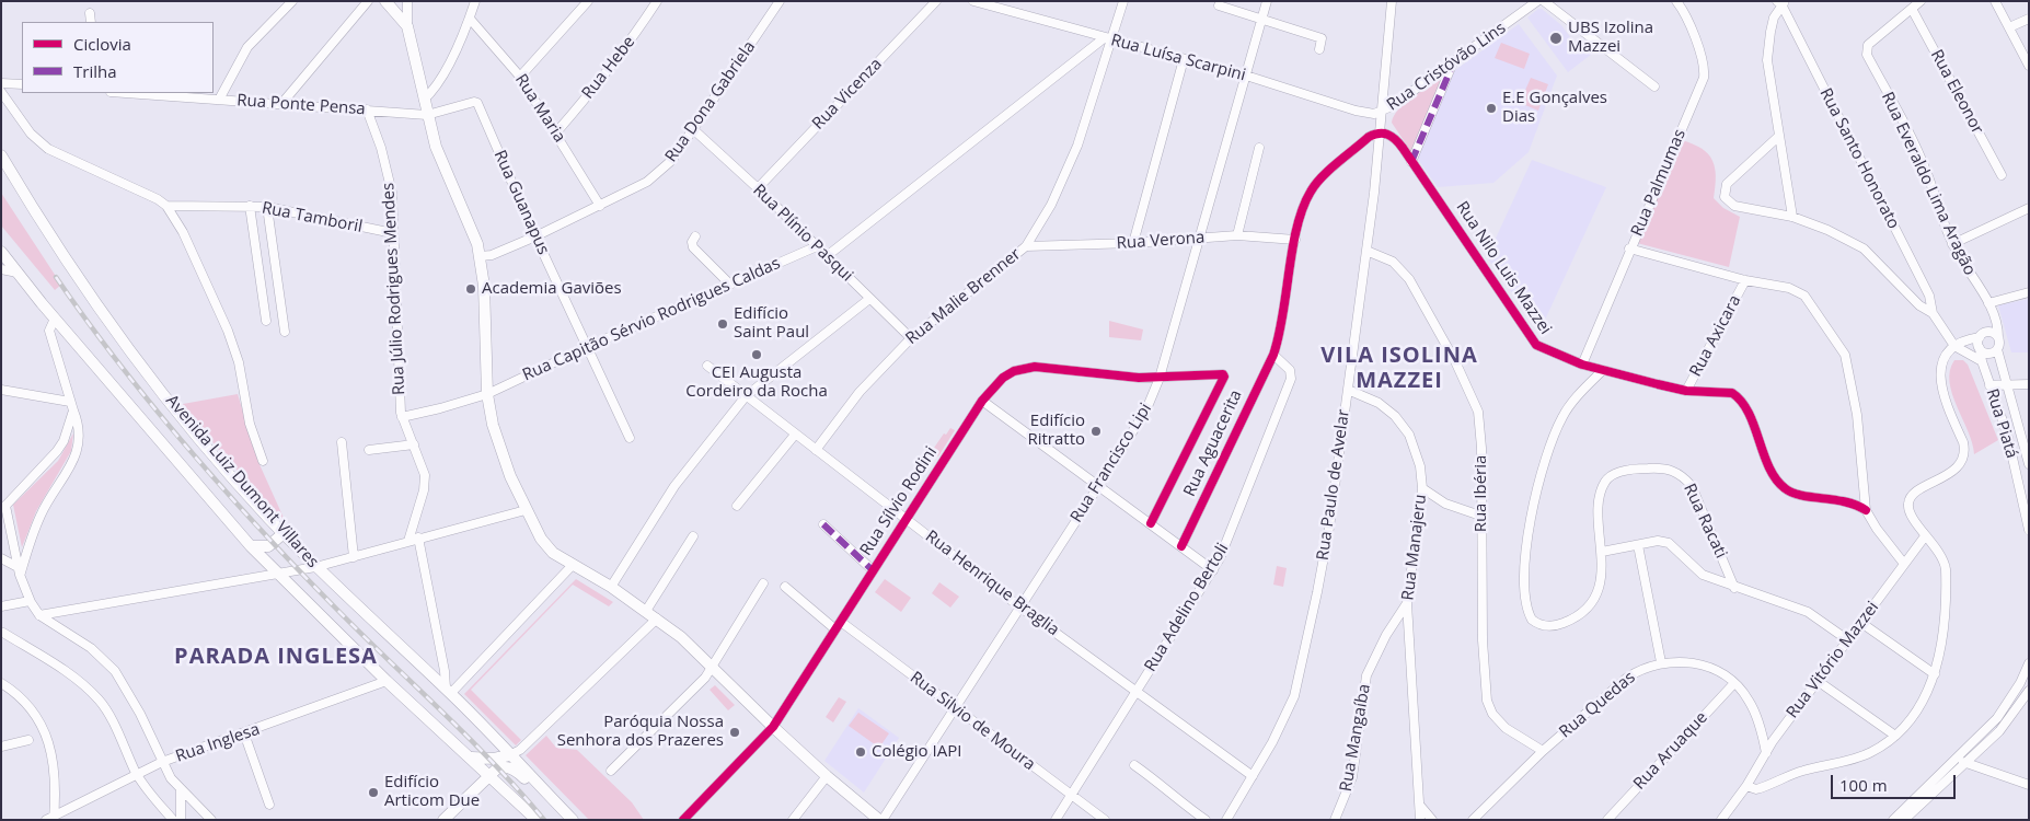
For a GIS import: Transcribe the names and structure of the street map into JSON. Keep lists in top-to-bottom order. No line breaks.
{"streets":{"main road":["Avenida Luiz Dumont Villares"],"street":["Rua Luísa Scarpini","Rua Cristóvão Lins","Rua Hebe","Rua Eleonor","Rua Vicenza","Rua Dona Gabriela","Rua Ponte Pensa","Rua Maria","Rua Santo Honorato","Rua Palmumas","Rua Everaldo Lima Aragão","Rua Guanapus","Rua Tamboril","Rua Plínio Pasqui","Rua Verona","Rua Nilo Luis Mazzei","Rua Júlio Rodrigues Mendes","Rua Malie Brenner","Rua Capitão Sérvio Rodrigues Caldas","Rua Axicara","Rua Piatá","Rua Aguacerita","Rua Francisco Lipi","Rua Paulo de Avelar","Rua Ibéria","Rua Sílvio Rodini","Rua Racati","Rua Manajeru","Rua Henrique Braglia","Rua Adelino Bertoli","Rua Vitório Mazzei","Rua Quedas","Rua Silvio de Moura","Rua Mangaíba","Rua Inglesa","Rua Aruaque"]},"crossings":[["Rua Luísa Scarpini","Rua Cristóvão Lins"],["Rua Luísa Scarpini","Rua Malie Brenner"],["Rua Luísa Scarpini","Rua Francisco Lipi"],["Rua Luísa Scarpini","Rua Paulo de Avelar"],["Rua Cristóvão Lins","Rua Paulo de Avelar"],["Rua Hebe","Rua Maria"],["Rua Eleonor","Rua Everaldo Lima Aragão"],["Rua Vicenza","Rua Plínio Pasqui"],["Rua Dona Gabriela","Rua Maria"],["Rua Dona Gabriela","Rua Guanapus"],["Rua Dona Gabriela","Rua Plínio Pasqui"],["Rua Ponte Pensa","Rua Guanapus"],["Rua Ponte Pensa","Rua Júlio Rodrigues Mendes"],["Rua Palmumas","Rua Nilo Luis Mazzei"],["Rua Everaldo Lima Aragão","Rua Piatá"],["Rua Guanapus","Rua Capitão Sérvio Rodrigues Caldas"],["Rua Tamboril","Rua Júlio Rodrigues Mendes"],["Rua Plínio Pasqui","Rua Malie Brenner"],["Rua Plínio Pasqui","Rua Capitão Sérvio Rodrigues Caldas"],["Rua Verona","Rua Malie Brenner"],["Rua Verona","Rua Aguacerita"],["Rua Verona","Rua Francisco Lipi"],["Rua Nilo Luis Mazzei","Rua Axicara"],["Rua Nilo Luis Mazzei","Rua Aguacerita"],["Rua Nilo Luis Mazzei","Rua Paulo de Avelar"],["Rua Nilo Luis Mazzei","Rua Racati"],["Rua Júlio Rodrigues Mendes","Rua Capitão Sérvio Rodrigues Caldas"],["Rua Malie Brenner","Rua Henrique Braglia"],["Rua Aguacerita","Rua Paulo de Avelar"],["Rua Aguacerita","Rua Adelino Bertoli"],["Rua Francisco Lipi","Rua Sílvio Rodini"],["Rua Francisco Lipi","Rua Henrique Braglia"],["Rua Francisco Lipi","Rua Silvio de Moura"],["Avenida Luiz Dumont Villares","Rua Inglesa"],["Rua Paulo de Avelar","Rua Ibéria"],["Rua Paulo de Avelar","Rua Manajeru"],["Rua Paulo de Avelar","Rua Henrique Braglia"],["Rua Ibéria","Rua Quedas"],["Rua Sílvio Rodini","Rua Henrique Braglia"],["Rua Sílvio Rodini","Rua Silvio de Moura"],["Rua Manajeru","Rua Mangaíba"],["Rua Henrique Braglia","Rua Adelino Bertoli"],["Rua Adelino Bertoli","Rua Silvio de Moura"],["Rua Vitório Mazzei","Rua Quedas"],["Rua Quedas","Rua Aruaque"]],"districts":["VILA ISOLINA MAZZEI","PARADA INGLESA"],"places":["UBS Izolina Mazzei","E.E Gonçalves Dias","Academia Gaviões","Edifício Saint Paul","CEI Augusta Cordeiro da Rocha","Edifício Ritratto","Paróquia Nossa Senhora dos Prazeres","Colégio IAPI","Edifício Articom Due"],"legend":["Ciclovia","Trilha"],"scale_bar":"100 m"}
